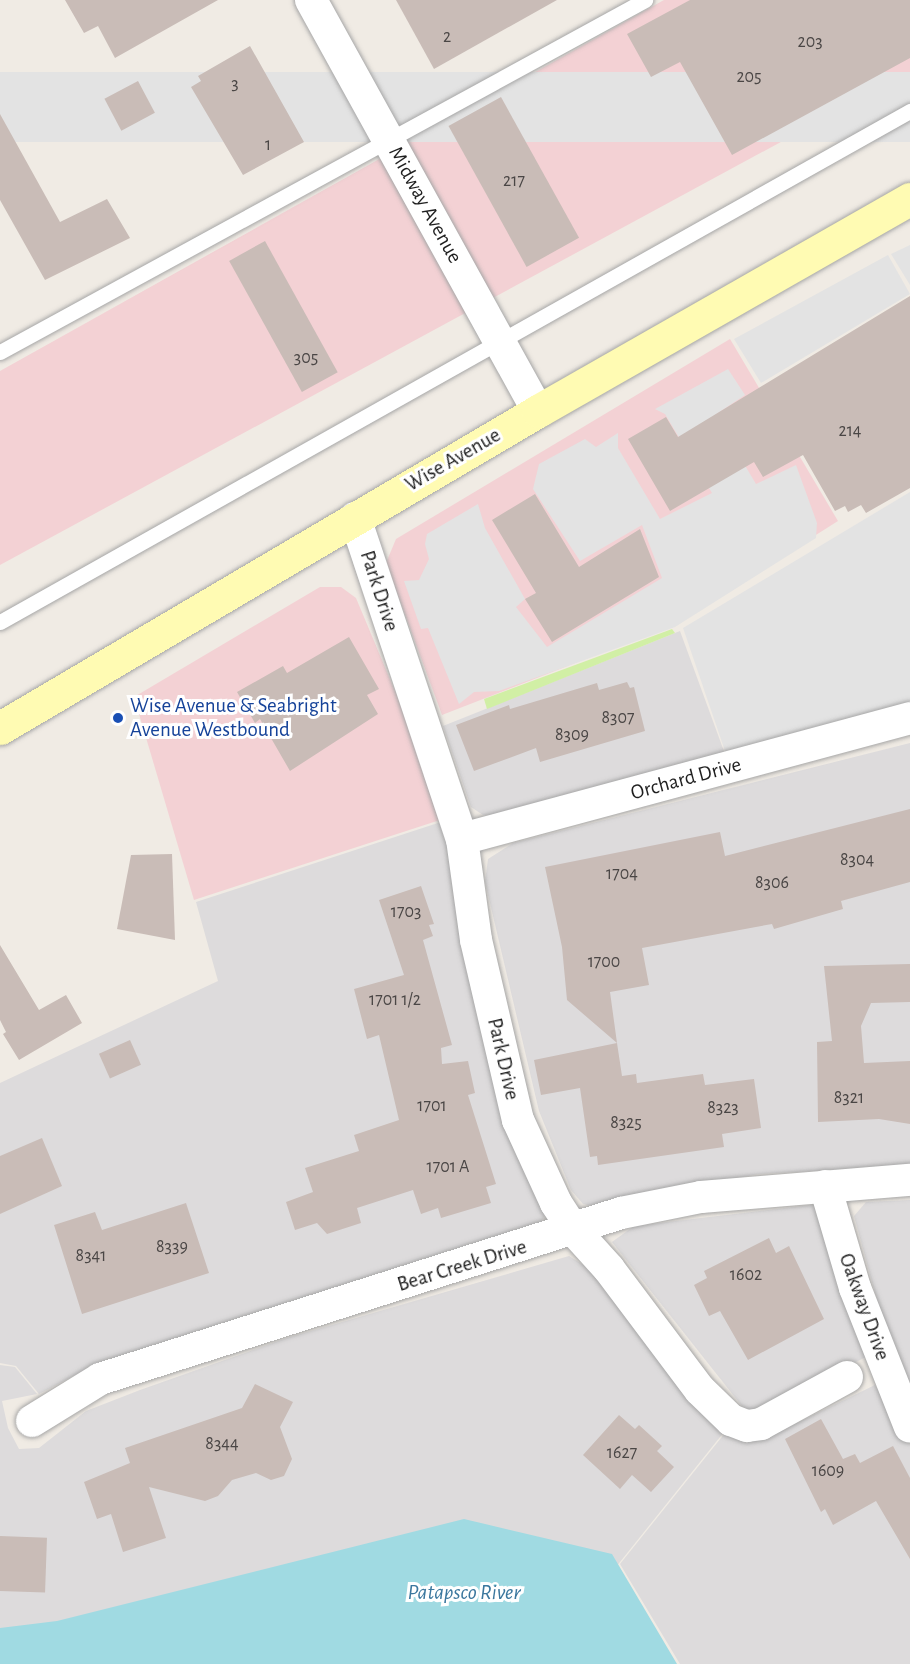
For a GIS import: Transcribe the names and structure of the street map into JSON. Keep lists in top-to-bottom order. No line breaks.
{"streets":{"main road":["Wise Avenue"],"street":["Midway Avenue","Park Drive","Orchard Drive","Bear Creek Drive","Oakway Drive"]},"crossings":[["Midway Avenue","Wise Avenue"],["Wise Avenue","Park Drive"],["Park Drive","Orchard Drive"],["Park Drive","Bear Creek Drive"],["Bear Creek Drive","Oakway Drive"]],"water":["Patapsco River"],"places":["Wise Avenue & Seabright Avenue Westbound"],"house_numbers":["2","203","205","3","1","217","305","214","8307","8309","8304","1704","8306","1703","1700","1701 1/2","8321","1701","8323","8325","1701 A","8339","8341","1602","8344","1627","1609"]}
